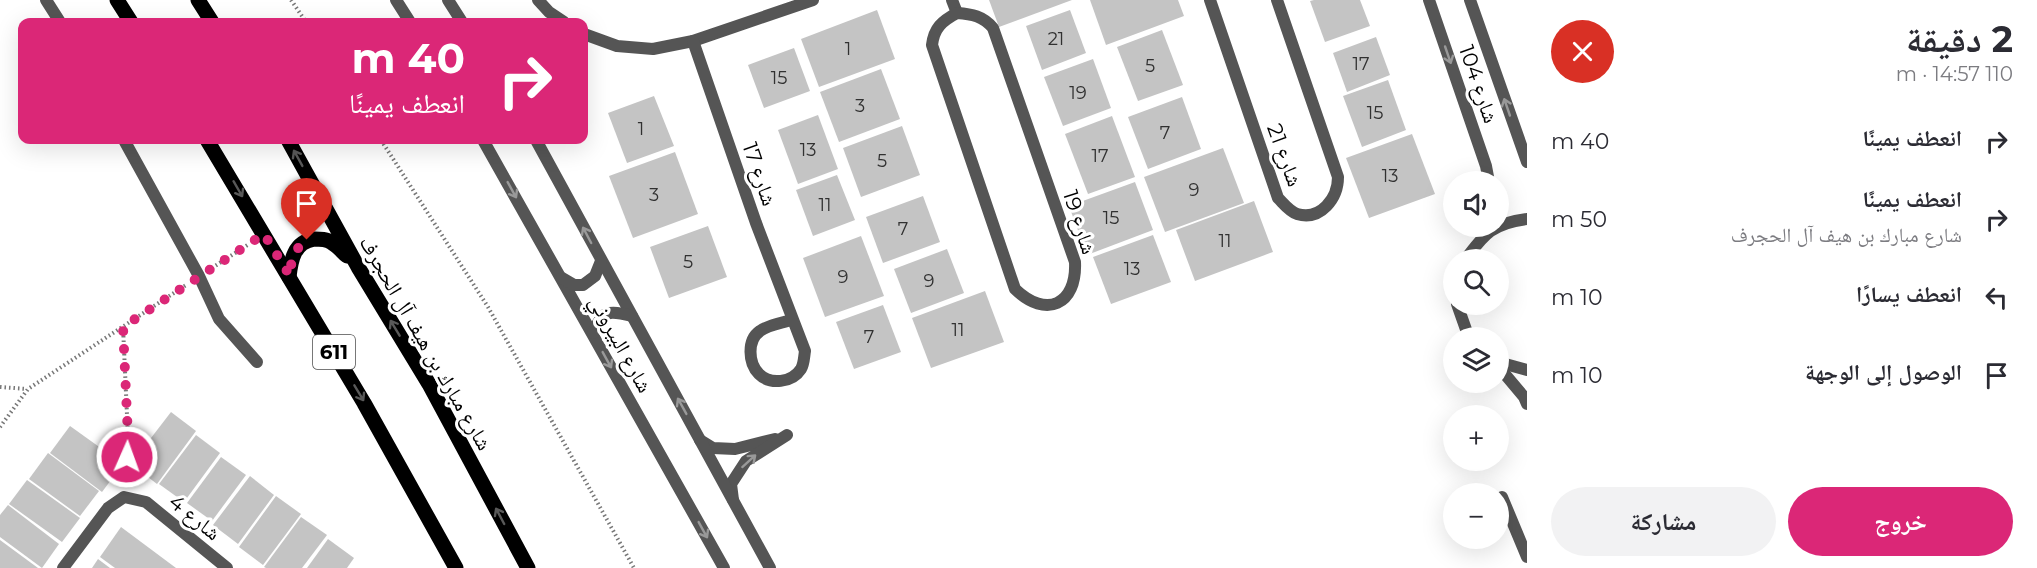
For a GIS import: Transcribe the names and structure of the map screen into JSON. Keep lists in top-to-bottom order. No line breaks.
{"streets":{"main road":["شارع مبارك بن هيف آل الحجرف","611"],"street":["شارع 104","شارع 21","شارع 17","شارع 19","شارع البيروني","شارع 4"]},"house_numbers":["21","1","17","5","15","19","3","15","1","7","13","17","5","13","9","3","11","15","7","11","5","13","9","9","11","7"],"page":{"heading":["2 دقيقة","110 m · 14:57"],"turn":["40 m","انعطف يمينًا"],"list":[{"name":"انعطف يمينًا","value":"40 m"},{"name":"انعطف يمينًا","note":"شارع مبارك بن هيف آل الحجرف","value":"50 m"},{"name":"انعطف يسارًا","value":"10 m"},{"name":"الوصول إلى الوجهة","value":"10 m"}],"map_buttons":["+","−"],"buttons":["خروج","مشاركة"]}}
